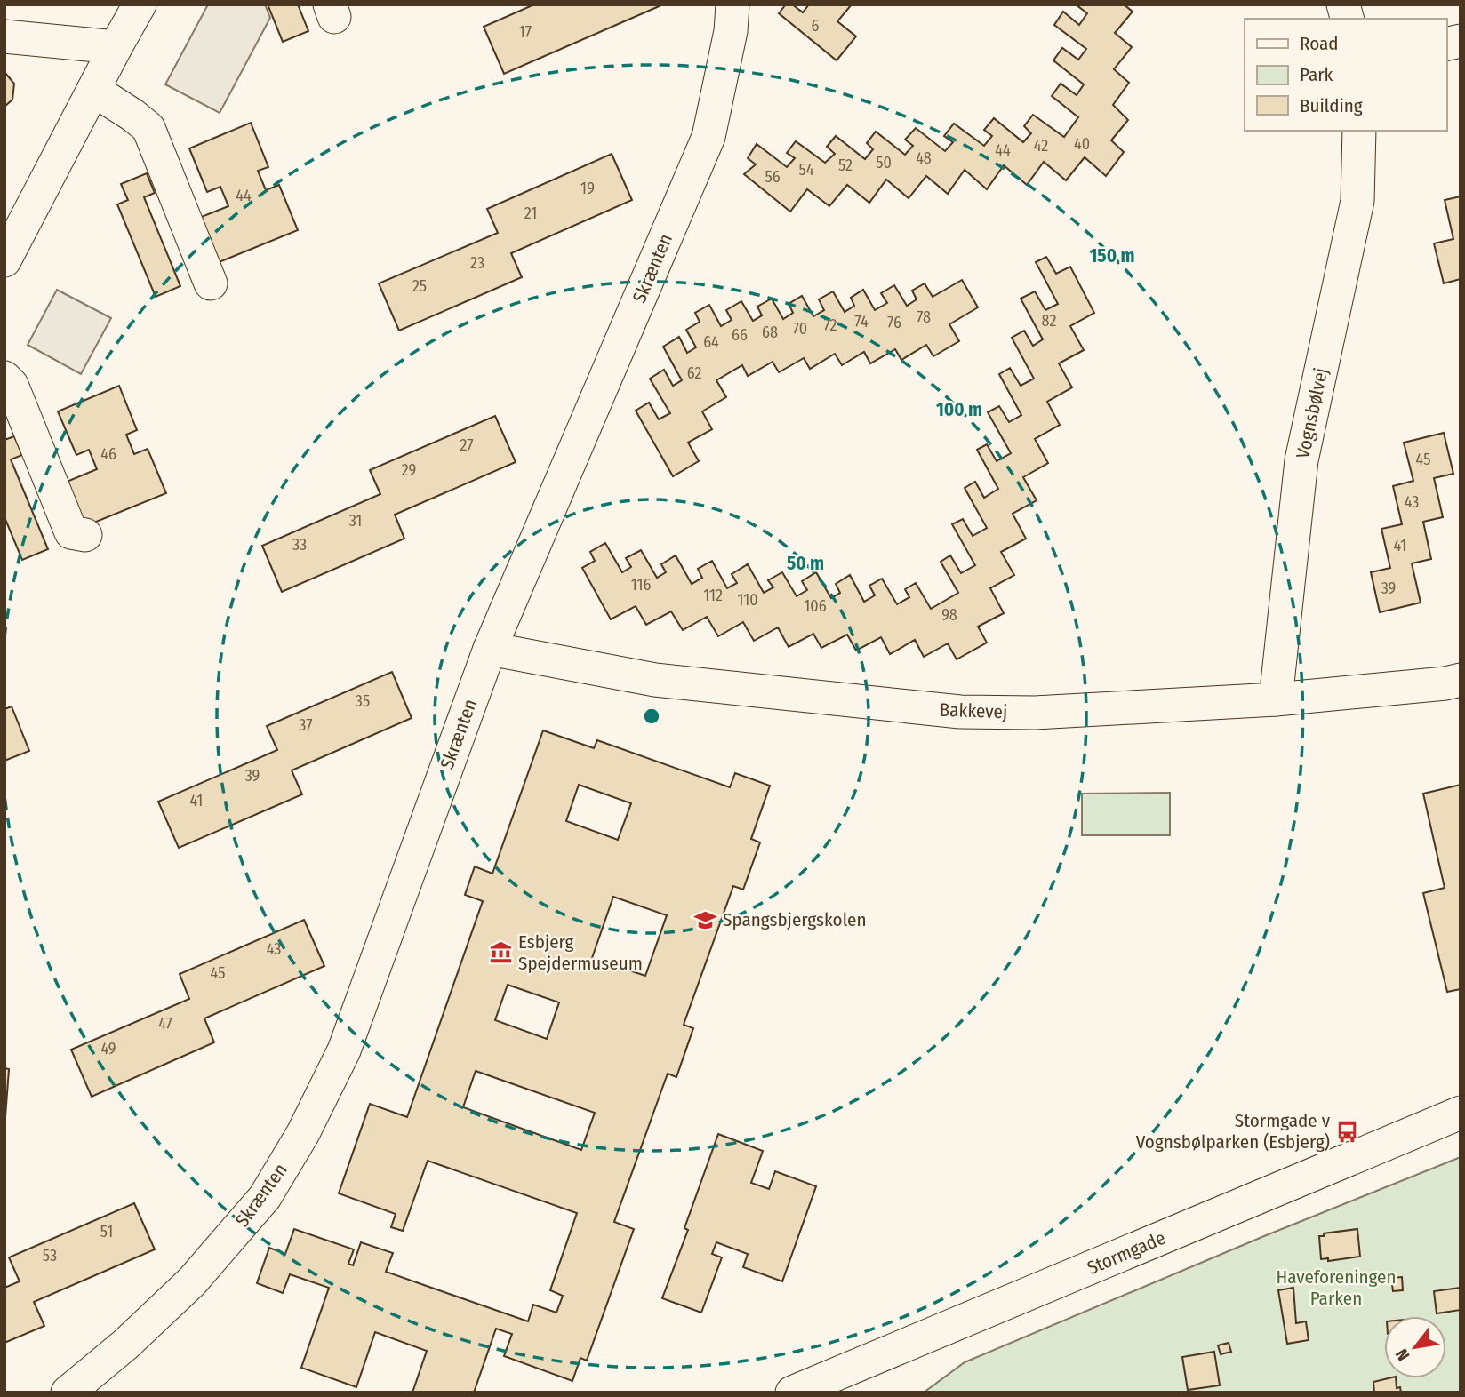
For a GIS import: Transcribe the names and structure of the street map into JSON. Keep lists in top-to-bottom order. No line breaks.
{"streets":{"street":["Skrænten","Vognsbølvej","Bakkevej","Stormgade"]},"crossings":[["Skrænten","Bakkevej"],["Vognsbølvej","Bakkevej"]],"parks":["Haveforeningen Parken"],"places":{"school or university":["Spangsbjergskolen"],"museum":["Esbjerg Spejdermuseum"],"bus stop":["Stormgade v Vognsbølparken (Esbjerg)"]},"house_numbers":["6","17","40","42","44","48","50","52","54","56","19","44","21","23","25","78","82","74","76","72","70","68","66","64","62","27","46","45","29","43","31","33","41","116","39","112","110","106","98","35","37","39","41","43","45","47","49","51","53"],"legend":["Road","Park","Building"],"north":"bottom left","rings":["150 m","100 m","50 m"]}
